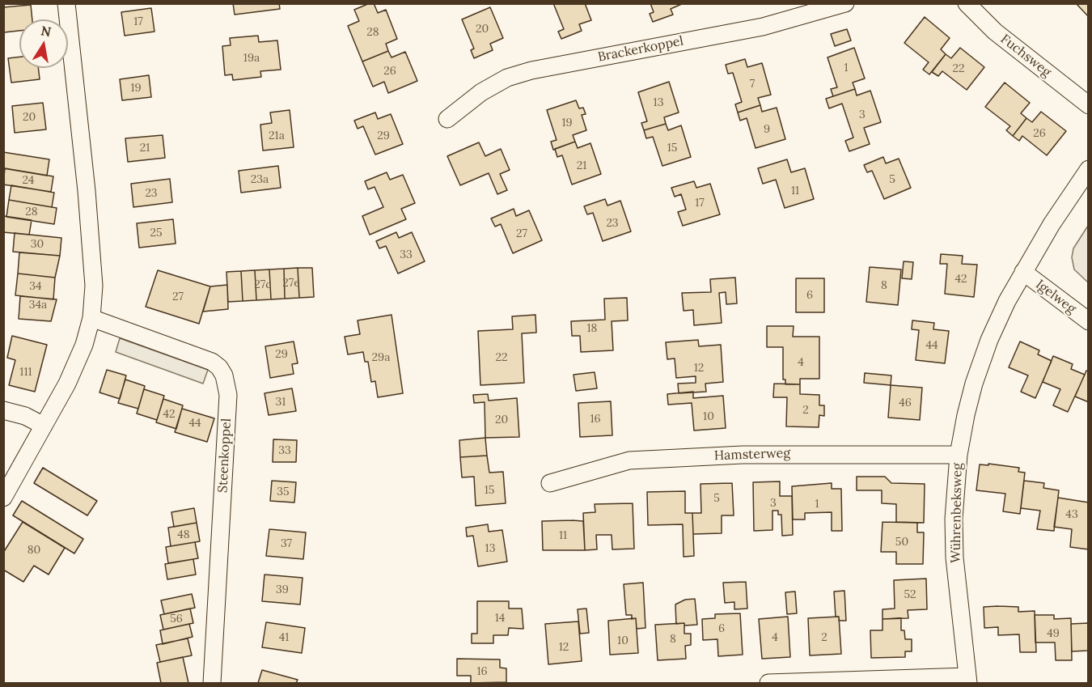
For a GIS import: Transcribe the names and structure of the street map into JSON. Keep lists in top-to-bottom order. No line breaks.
{"streets":{"street":["Brackerkoppel","Fuchsweg","Igelweg","Hamsterweg","Steenkoppel","Wührenbeksweg"]},"crossings":[["Igelweg","Wührenbeksweg"],["Hamsterweg","Wührenbeksweg"]],"house_numbers":["17","20","28","19a","1","22","26","7","19","13","3","20","19","9","26","21a","29","21","15","21","23a","5","24","11","23","17","28","23","25","27","30","33","42","27e","27c","8","34","6","27","34a","18","44","29","29a","22","4","12","111","31","46","2","42","10","16","20","44","33","15","35","5","3","1","43","48","11","50","37","13","80","39","52","14","56","6","49","41","4","2","8","10","12","16"],"north":"top"}
